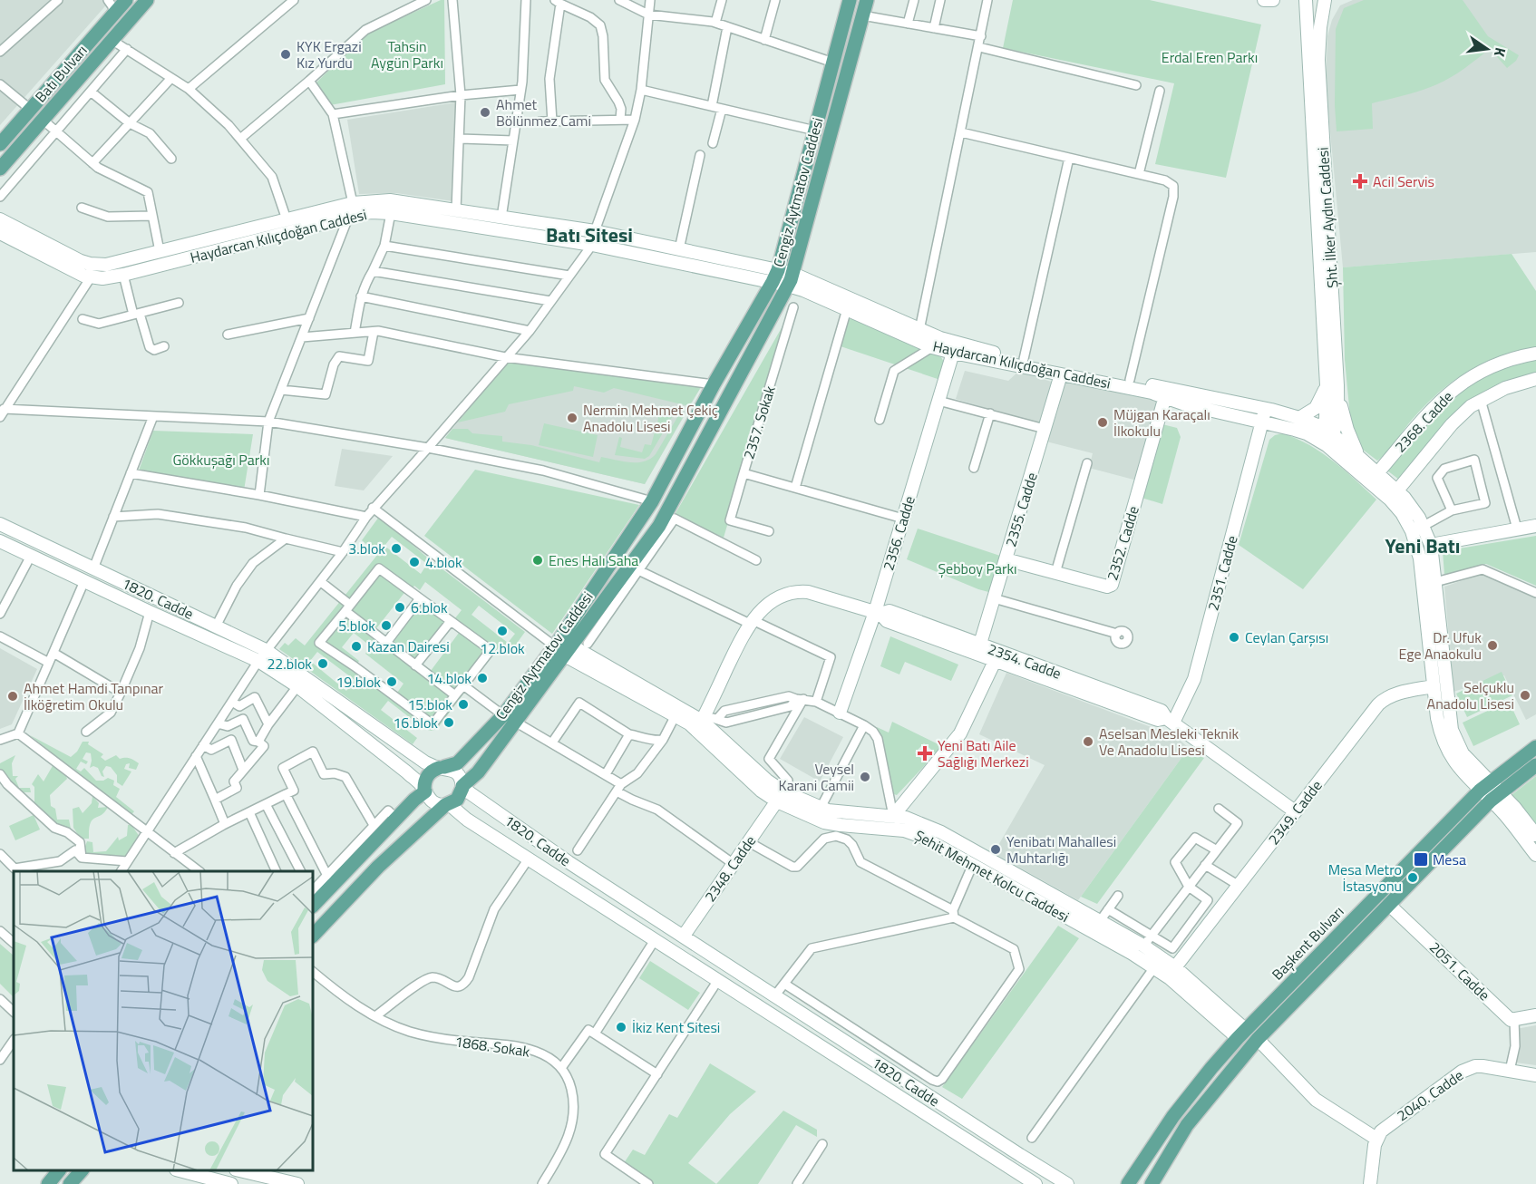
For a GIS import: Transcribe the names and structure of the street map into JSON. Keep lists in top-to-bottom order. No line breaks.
{"streets":{"main road":["Batı Bulvarı","Cengiz Aytmatov Caddesi","Şht. İlker Aydın Caddesi","Haydarcan Kılıçdoğan Caddesi","2368. Cadde","2355. Cadde","2356. Cadde","2352. Cadde","2351. Cadde","1820. Cadde","2354. Cadde","2349. Cadde","2348. Cadde","Şehit Mehmet Kolcu Caddesi","Başkent Bulvarı","2051. Cadde","2040. Cadde"],"street":["2357. Sokak","1868. Sokak"]},"crossings":[["Cengiz Aytmatov Caddesi","Haydarcan Kılıçdoğan Caddesi"],["Cengiz Aytmatov Caddesi","1820. Cadde"],["Cengiz Aytmatov Caddesi","Şehit Mehmet Kolcu Caddesi"],["Şht. İlker Aydın Caddesi","Haydarcan Kılıçdoğan Caddesi"],["Haydarcan Kılıçdoğan Caddesi","2368. Cadde"],["Haydarcan Kılıçdoğan Caddesi","2355. Cadde"],["Haydarcan Kılıçdoğan Caddesi","2356. Cadde"],["Haydarcan Kılıçdoğan Caddesi","2352. Cadde"],["Haydarcan Kılıçdoğan Caddesi","2351. Cadde"],["Haydarcan Kılıçdoğan Caddesi","2349. Cadde"],["Haydarcan Kılıçdoğan Caddesi","Başkent Bulvarı"],["2357. Sokak","2356. Cadde"],["2355. Cadde","2352. Cadde"],["2355. Cadde","2354. Cadde"],["2356. Cadde","2354. Cadde"],["2351. Cadde","2354. Cadde"],["1820. Cadde","2348. Cadde"],["2354. Cadde","2349. Cadde"],["2354. Cadde","Şehit Mehmet Kolcu Caddesi"],["2349. Cadde","Şehit Mehmet Kolcu Caddesi"],["2348. Cadde","Şehit Mehmet Kolcu Caddesi"],["Şehit Mehmet Kolcu Caddesi","Başkent Bulvarı"]],"districts":["Batı Sitesi","Yeni Batı"],"parks":["Tahsin Aygün Parkı","Erdal Eren Parkı","Gökkuşağı Parkı","Şebboy Parkı"],"places":{"other":["KYK Ergazi Kız Yurdu","Ahmet Bölünmez Cami","Nermin Mehmet Çekiç Anadolu Lisesi","Müjgan Karaçalı İlkokulu","3.blok","Enes Halı Saha","4.blok","6.blok","5.blok","12.blok","Ceylan Çarşısı","Dr. Ufuk Ege Anaokulu","Kazan Dairesi","22.blok","14.blok","19.blok","Selçuklu Anadolu Lisesi","Ahmet Hamdi Tanpınar İlköğretim Okulu","15.blok","16.blok","Aselsan Mesleki Teknik Ve Anadolu Lisesi","Veysel Karani Camii","Yenibatı Mahallesi Muhtarlığı","Mesa Metro İstasyonu","İkiz Kent Sitesi"],"health":["Acil Servis","Yeni Batı Aile Sağlığı Merkezi"],"transit":["Mesa"]},"north":"right"}
